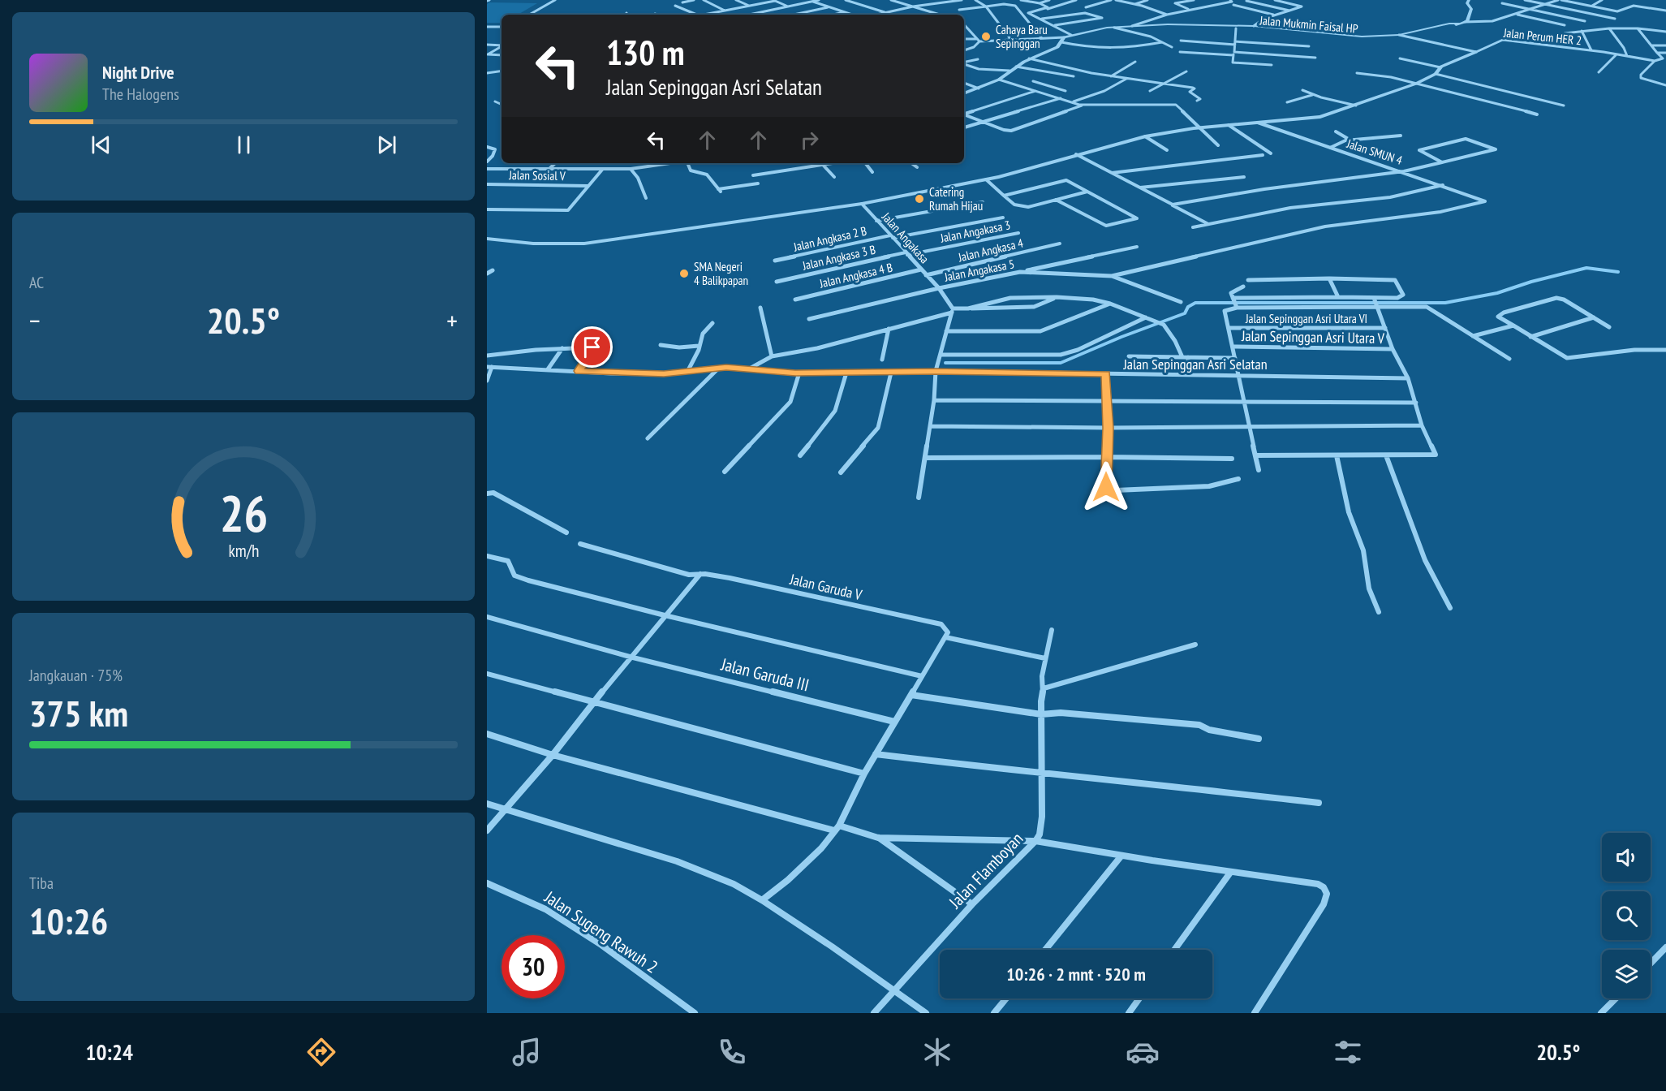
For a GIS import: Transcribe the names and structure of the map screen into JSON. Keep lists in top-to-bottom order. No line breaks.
{"streets":{"street":["Jalan Mukmin Faisal HP","Jalan Perum HER 2","Jalan SMUN 4","Jalan Sosial V","Jalan Angakasa 3","Jalan Angakasa","Jalan Angkasa 2 B","Jalan Angkasa 4","Jalan Angkasa 3 B","Jalan Angakasa 5","Jalan Angkasa 4 B","Jalan Sepinggan Asri Utara VI","Jalan Sepinggan Asri Utara V","Jalan Sepinggan Asri Selatan","Jalan Garuda V","Jalan Garuda III","Jalan Flamboyan","Jalan Sugeng Rawuh 2"]},"crossings":[["Jalan SMUN 4","Jalan Angakasa 5"],["Jalan Angakasa 3","Jalan Angakasa"],["Jalan Angakasa 3","Jalan Angkasa 3 B"],["Jalan Angakasa","Jalan Angkasa 2 B"],["Jalan Angakasa","Jalan Angkasa 4"],["Jalan Angakasa","Jalan Angkasa 3 B"],["Jalan Angakasa","Jalan Angakasa 5"],["Jalan Angakasa","Jalan Angkasa 4 B"]],"places":["Cahaya Baru Sepinggan","Catering Rumah Hijau","SMA Negeri 4 Balikpapan"],"page":{"turn":["130 m","Jalan Sepinggan Asri Selatan"],"song":["Night Drive","The Halogens"],"tile":["AC",["Jangkauan · 75%","375 km"],["Tiba","10:26"]],"heat":["−","20.5°","+"],"limit":"30","trip":"10:26 · 2 mnt · 520 m","tabs":["10:24","20.5°"],"gauge":["26","km/h"]}}
